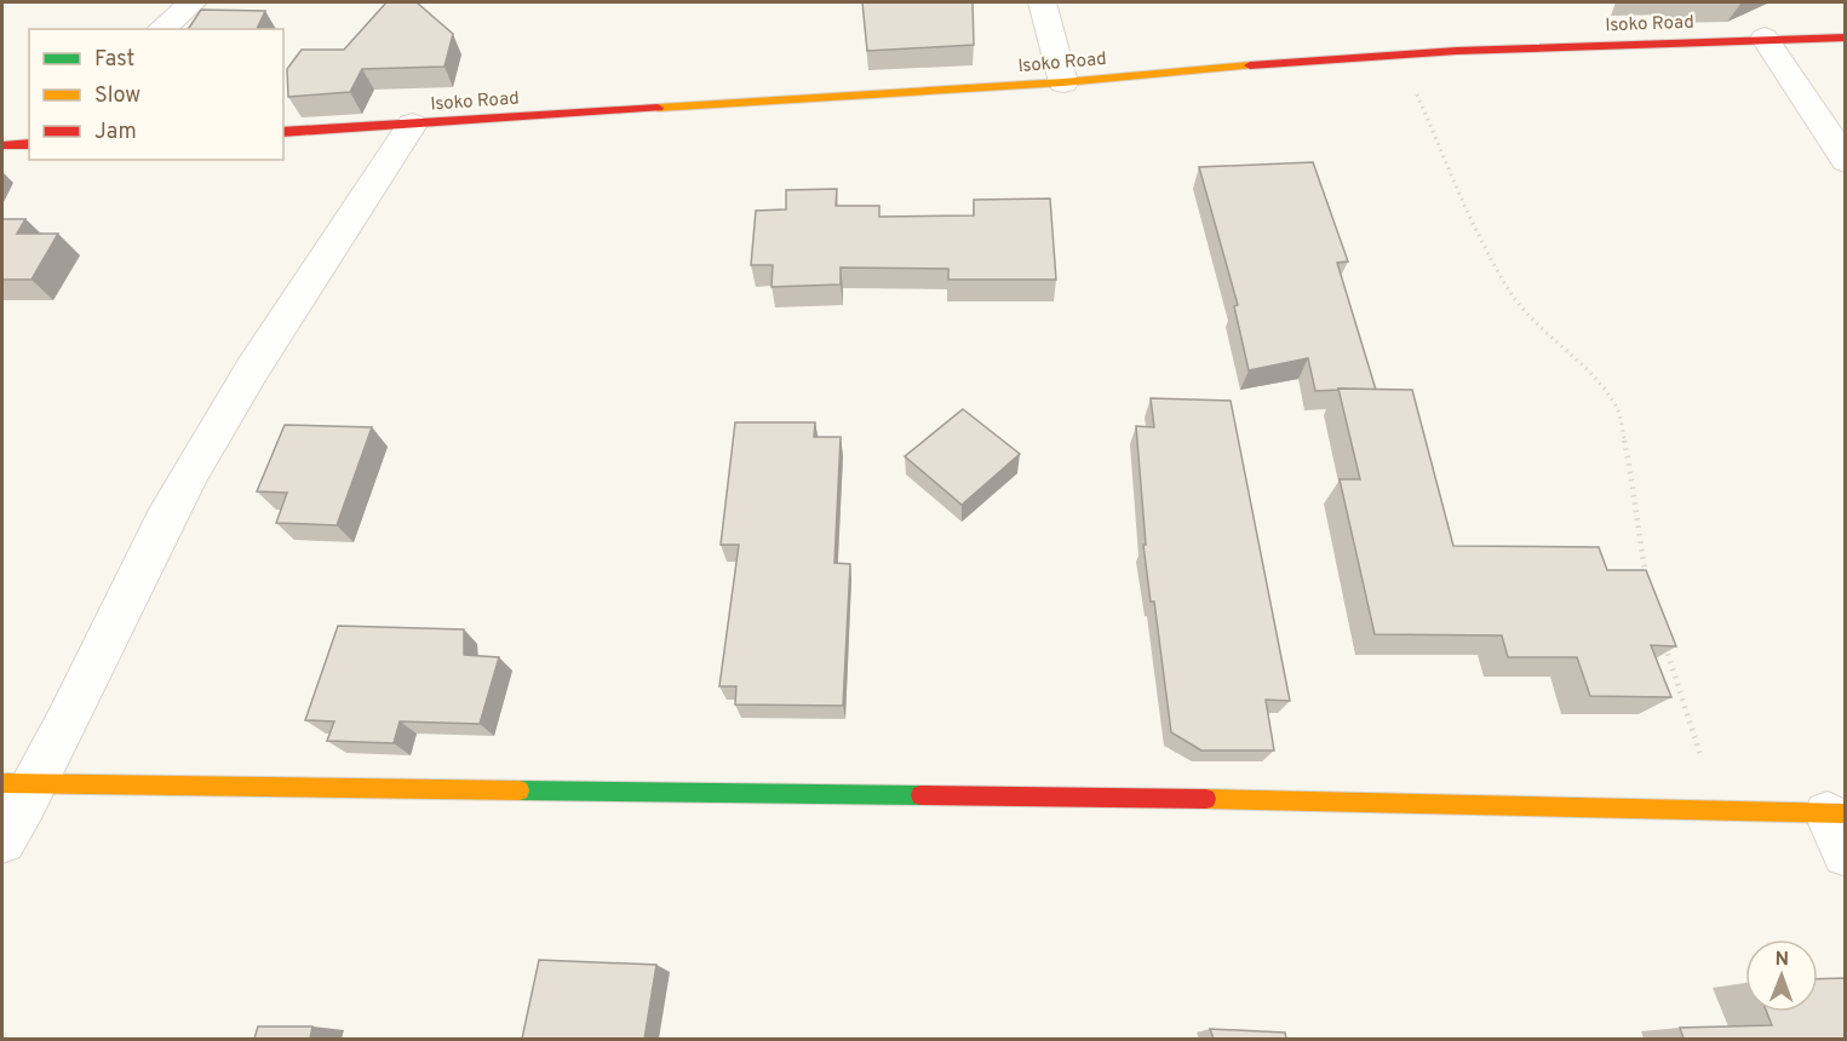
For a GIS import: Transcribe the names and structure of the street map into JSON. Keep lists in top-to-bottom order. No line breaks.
{"streets":{"street":["Isoko Road"]},"legend":["Fast","Slow","Jam"],"north":"top"}
